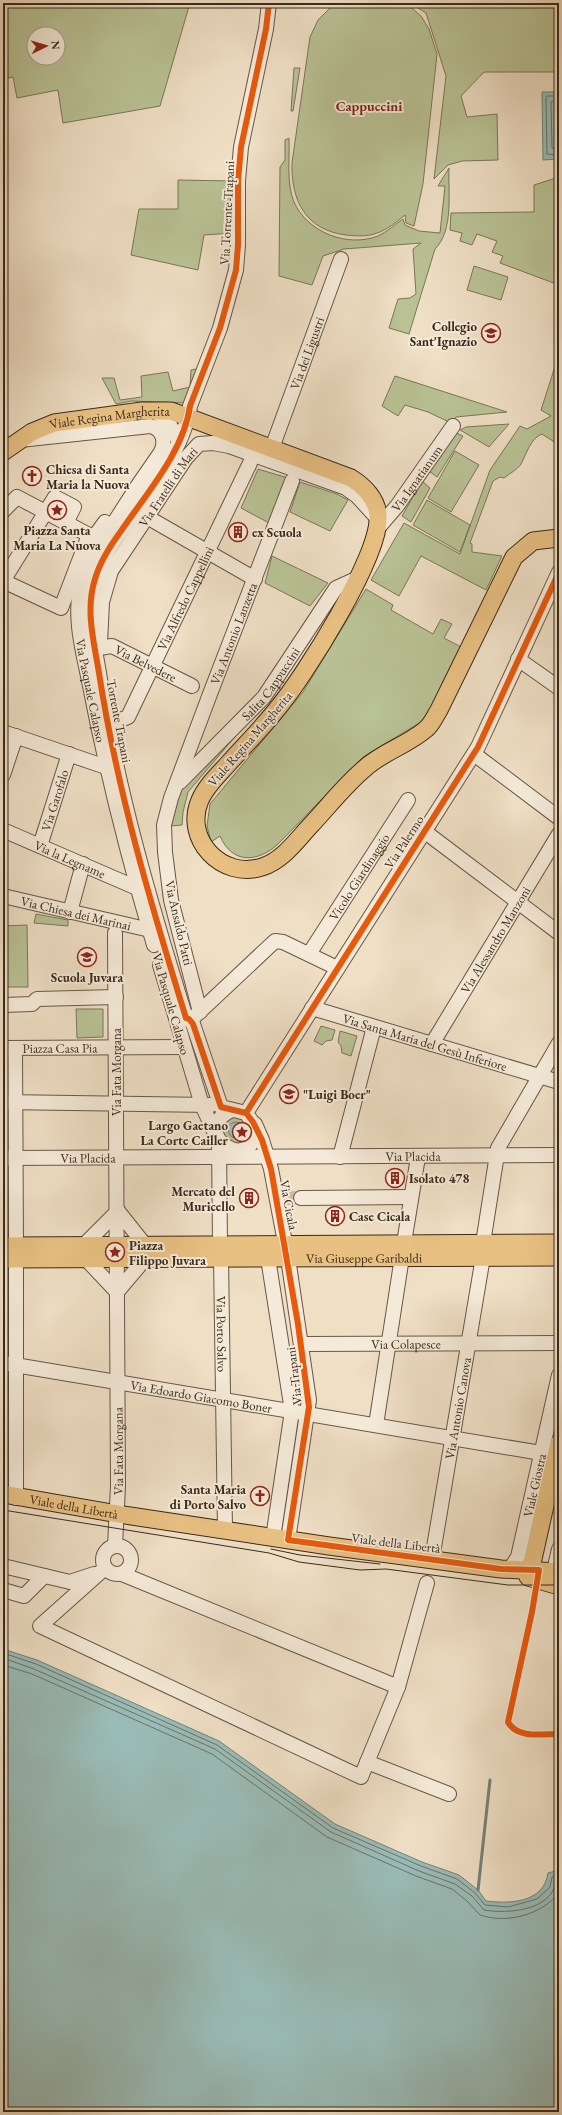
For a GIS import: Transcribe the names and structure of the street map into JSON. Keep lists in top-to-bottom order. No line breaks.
{"streets":{"main road":["Viale Regina Margherita","Via Giuseppe Garibaldi","Viale Giostra","Viale della Libertà"],"street":["Via Torrente Trapani","Via dei Ligustri","Via Ignatianum","Via Fratelli di Mari","Via Alfredo Cappellini","Via Antonio Lanzetta","Via Belvedere","Salita Cappuccini","Via Pasquale Calapso","Torrente Trapani","Via Garofalo","Via Palermo","Via la Legname","Vicolo Giardinaggio","Via Chiesa dei Marinai","Via Ansaldo Patti","Via Alessandro Manzoni","Via Santa Maria del Gesù Inferiore","Piazza Casa Pia","Via Fata Morgana","Via Placida","Via Cicala","Via Porto Salvo","Via Colapesce","Via Trapani","Via Edoardo Giacomo Boner","Via Antonio Canova"]},"crossings":[["Via Torrente Trapani","Viale Regina Margherita"],["Via Torrente Trapani","Via Fratelli di Mari"],["Via Torrente Trapani","Via Belvedere"],["Via Torrente Trapani","Torrente Trapani"],["Via dei Ligustri","Viale Regina Margherita"],["Viale Regina Margherita","Via Ignatianum"],["Viale Regina Margherita","Via Fratelli di Mari"],["Viale Regina Margherita","Salita Cappuccini"],["Viale Regina Margherita","Via Pasquale Calapso"],["Via Ignatianum","Via Fratelli di Mari"],["Via Fratelli di Mari","Via Belvedere"],["Via Alfredo Cappellini","Via Belvedere"],["Via Antonio Lanzetta","Salita Cappuccini"],["Via Antonio Lanzetta","Via Ansaldo Patti"],["Salita Cappuccini","Via Ansaldo Patti"],["Via Pasquale Calapso","Via la Legname"],["Via Pasquale Calapso","Via Chiesa dei Marinai"],["Via Pasquale Calapso","Piazza Casa Pia"],["Torrente Trapani","Via Ansaldo Patti"],["Via Garofalo","Via la Legname"],["Via Palermo","Via Santa Maria del Gesù Inferiore"],["Via Palermo","Via Cicala"],["Via Alessandro Manzoni","Via Santa Maria del Gesù Inferiore"],["Via Santa Maria del Gesù Inferiore","Via Antonio Canova"],["Piazza Casa Pia","Via Fata Morgana"],["Via Fata Morgana","Via Placida"],["Via Fata Morgana","Via Giuseppe Garibaldi"],["Via Fata Morgana","Via Edoardo Giacomo Boner"],["Via Fata Morgana","Viale della Libertà"],["Via Placida","Via Cicala"],["Via Placida","Via Porto Salvo"],["Via Placida","Via Antonio Canova"],["Via Cicala","Via Giuseppe Garibaldi"],["Via Cicala","Via Trapani"],["Via Giuseppe Garibaldi","Via Porto Salvo"],["Via Giuseppe Garibaldi","Via Trapani"],["Via Giuseppe Garibaldi","Via Antonio Canova"],["Via Porto Salvo","Via Edoardo Giacomo Boner"],["Via Porto Salvo","Viale della Libertà"],["Via Colapesce","Via Trapani"],["Via Colapesce","Via Antonio Canova"],["Via Trapani","Via Edoardo Giacomo Boner"],["Via Trapani","Viale della Libertà"],["Via Edoardo Giacomo Boner","Via Antonio Canova"],["Via Edoardo Giacomo Boner","Viale Giostra"],["Via Antonio Canova","Viale della Libertà"],["Viale Giostra","Viale della Libertà"]],"districts":["Cappuccini"],"places":{"school or university":["Collegio Sant'Ignazio","Scuola Juvara","\"Luigi Boer\""],"church":["Chiesa di Santa Maria la Nuova","Santa Maria di Porto Salvo"],"place":["Piazza Santa Maria La Nuova","Largo Gaetano La Corte Cailler","Piazza Filippo Juvara"],"building":["ex Scuola","Isolato 478","Mercato del Muricello","Case Cicala"]},"north":"right"}
